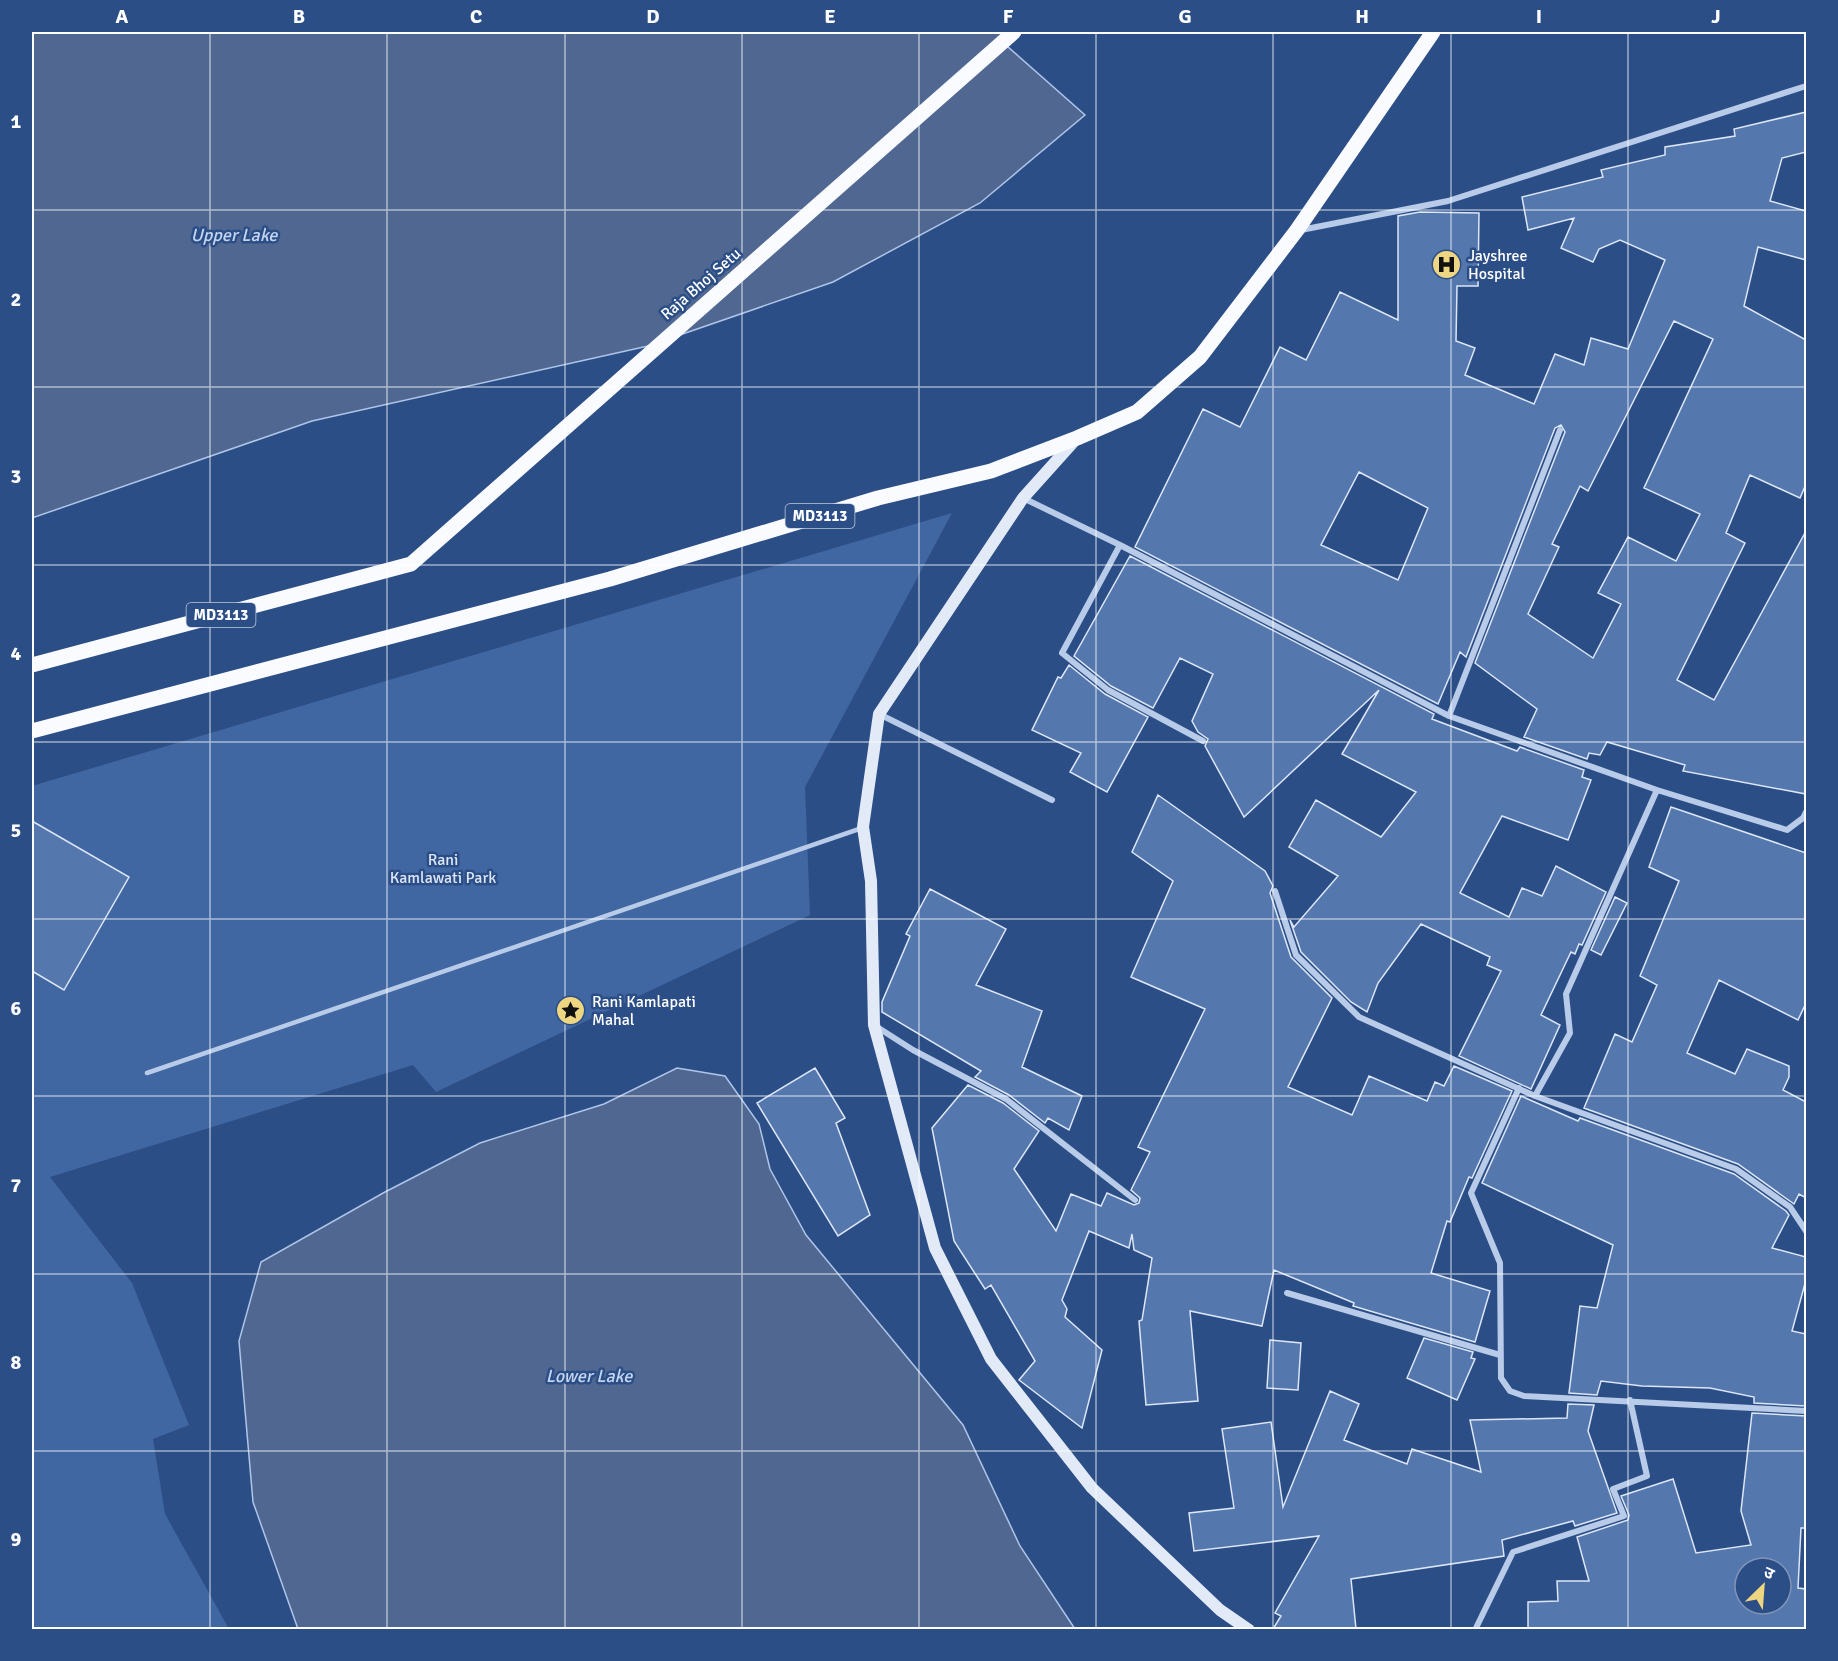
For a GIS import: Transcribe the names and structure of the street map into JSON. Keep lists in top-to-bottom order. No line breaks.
{"streets":{"main road":["Raja Bhoj Setu","MD3113"]},"water":["Upper Lake","Lower Lake"],"parks":["Rani Kamlawati Park"],"places":{"hospital":["Jayshree Hospital"],"place":["Rani Kamlapati Mahal"]},"north":"top right","grid":{"columns":["A","B","C","D","E","F","G","H","I","J"],"rows":["1","2","3","4","5","6","7","8","9"]}}
